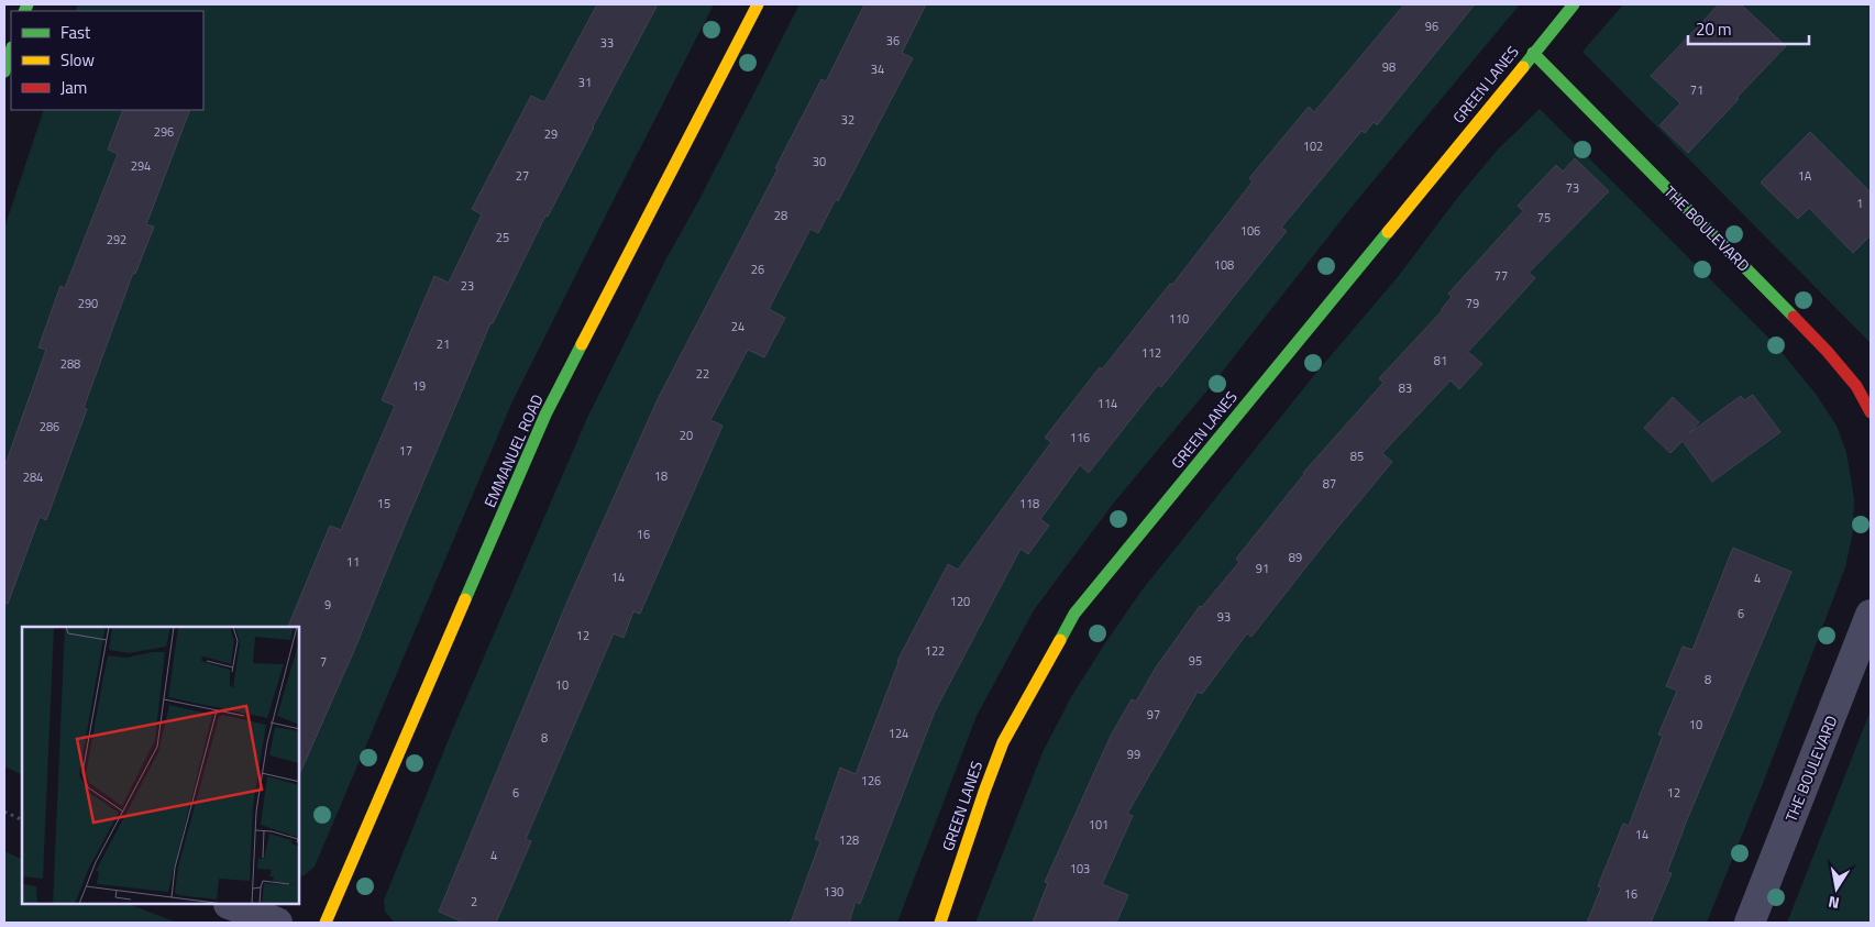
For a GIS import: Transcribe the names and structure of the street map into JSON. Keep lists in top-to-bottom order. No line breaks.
{"streets":{"street":["GREEN LANES","THE BOULEVARD","EMMANUEL ROAD"]},"crossings":[["GREEN LANES","THE BOULEVARD"]],"house_numbers":["96","36","33","98","34","31","71","32","296","29","102","30","294","27","1A","73","1","28","75","106","25","292","108","26","77","23","290","79","110","24","21","112","81","288","22","19","83","114","286","20","116","17","85","18","284","87","15","118","16","89","11","91","14","4","120","9","6","93","12","122","95","7","8","10","97","10","124","8","99","126","6","12","101","14","128","4","103","130","16","2"],"legend":["Fast","Slow","Jam"],"scale_bar":"20 m","north":"bottom"}
